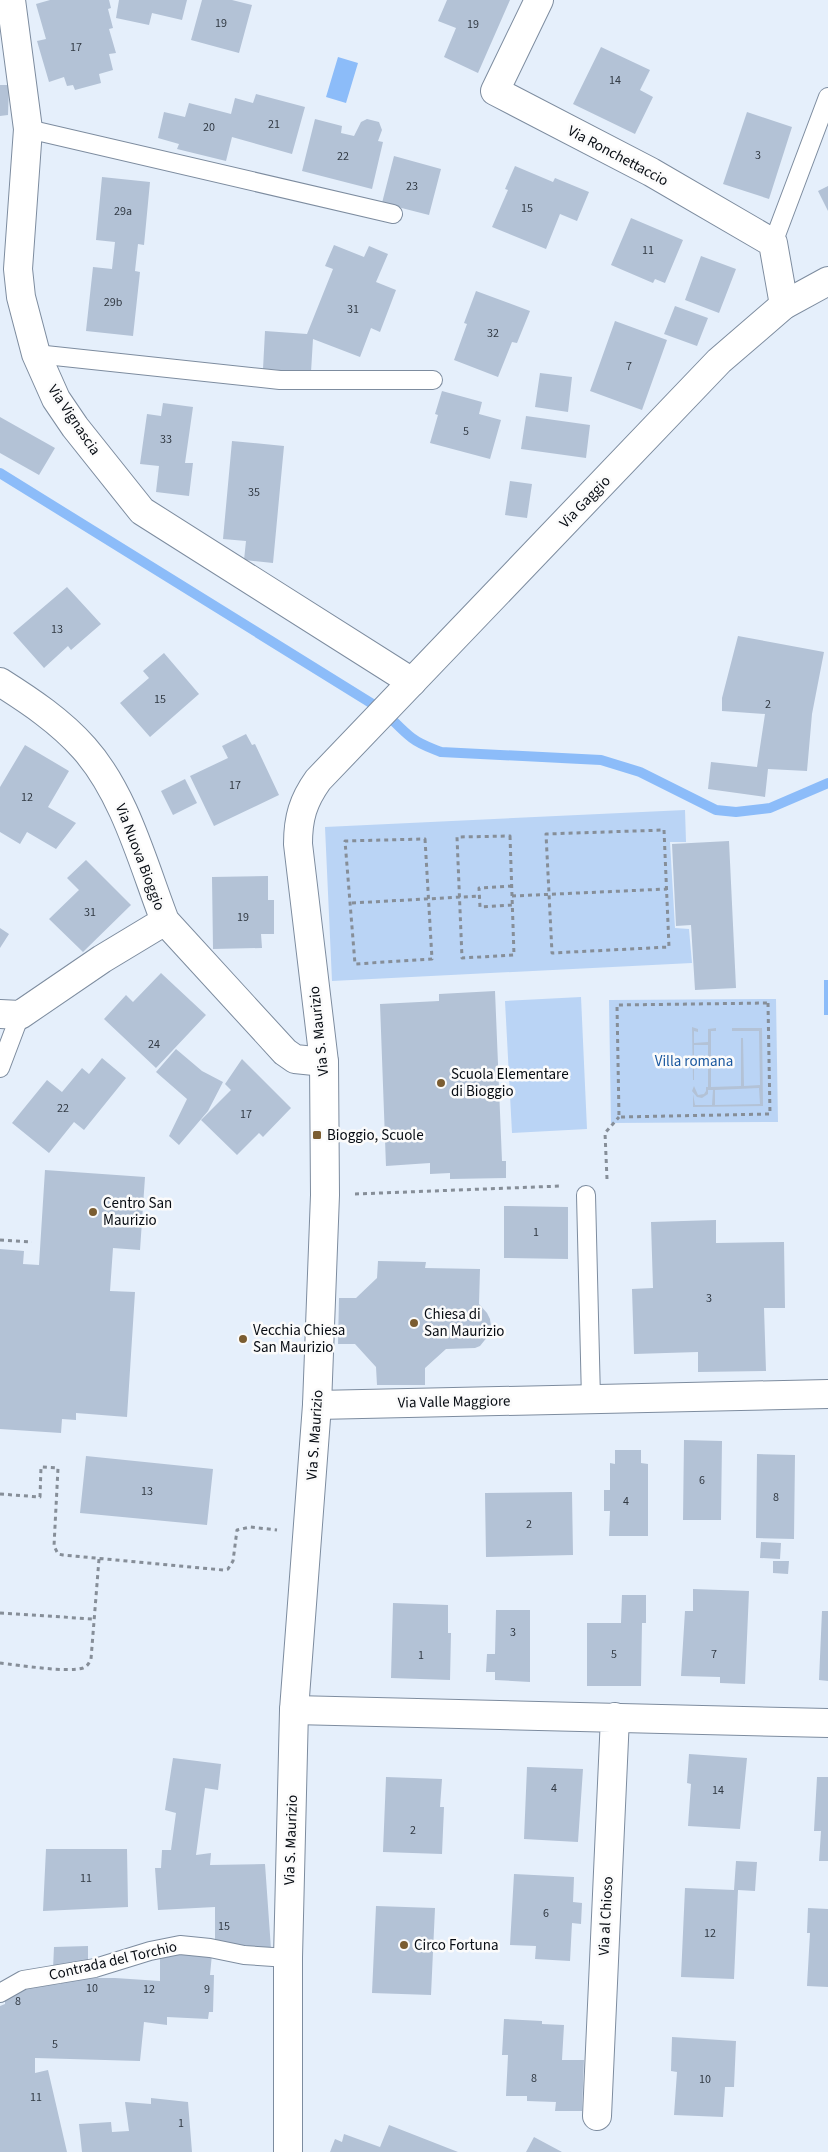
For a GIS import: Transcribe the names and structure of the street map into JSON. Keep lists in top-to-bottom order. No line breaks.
{"streets":{"street":["Via Ronchettaccio","Via Vignascia","Via Gaggio","Via Nuova Bioggio","Via S. Maurizio","Via Valle Maggiore","Via al Chioso"],"lane":["Contrada del Torchio"]},"crossings":[["Via Vignascia","Via Gaggio"],["Via Gaggio","Via S. Maurizio"],["Via S. Maurizio","Via Valle Maggiore"],["Via S. Maurizio","Contrada del Torchio"]],"parks":["Villa romana"],"places":{"other":["Scuola Elementare di Bioggio","Centro San Maurizio","Chiesa di San Maurizio","Vecchia Chiesa San Maurizio","Circo Fortuna"],"transit":["Bioggio, Scuole"]},"house_numbers":["19","19","17","14","21","20","3","22","23","15","29a","11","29b","31","32","7","5","33","35","13","15","2","17","12","31","19","24","22","17","1","3","6","13","8","4","2","3","5","7","1","4","14","2","11","6","15","12","10","12","9","8","5","8","10","11","1"]}
